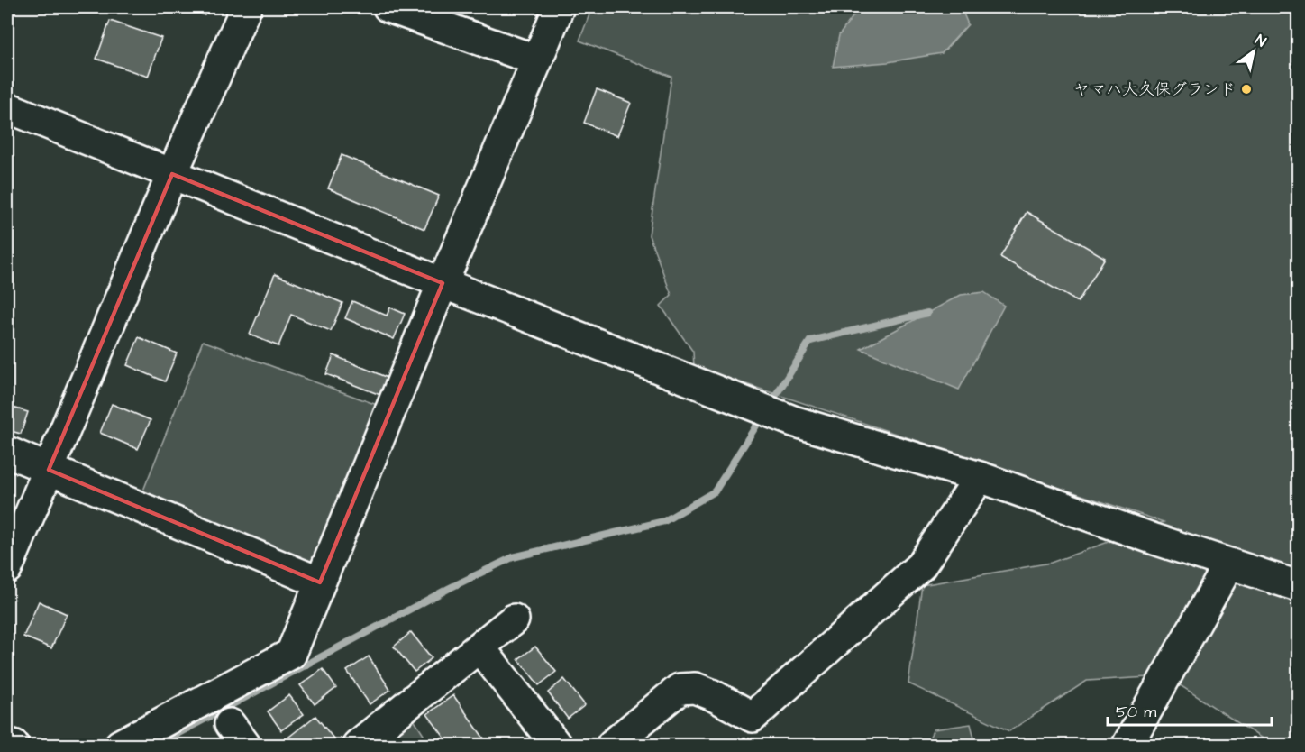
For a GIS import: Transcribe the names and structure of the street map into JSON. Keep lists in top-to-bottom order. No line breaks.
{"places":["ヤマハ大久保グランド"],"scale_bar":"50 m","north":"top right"}
